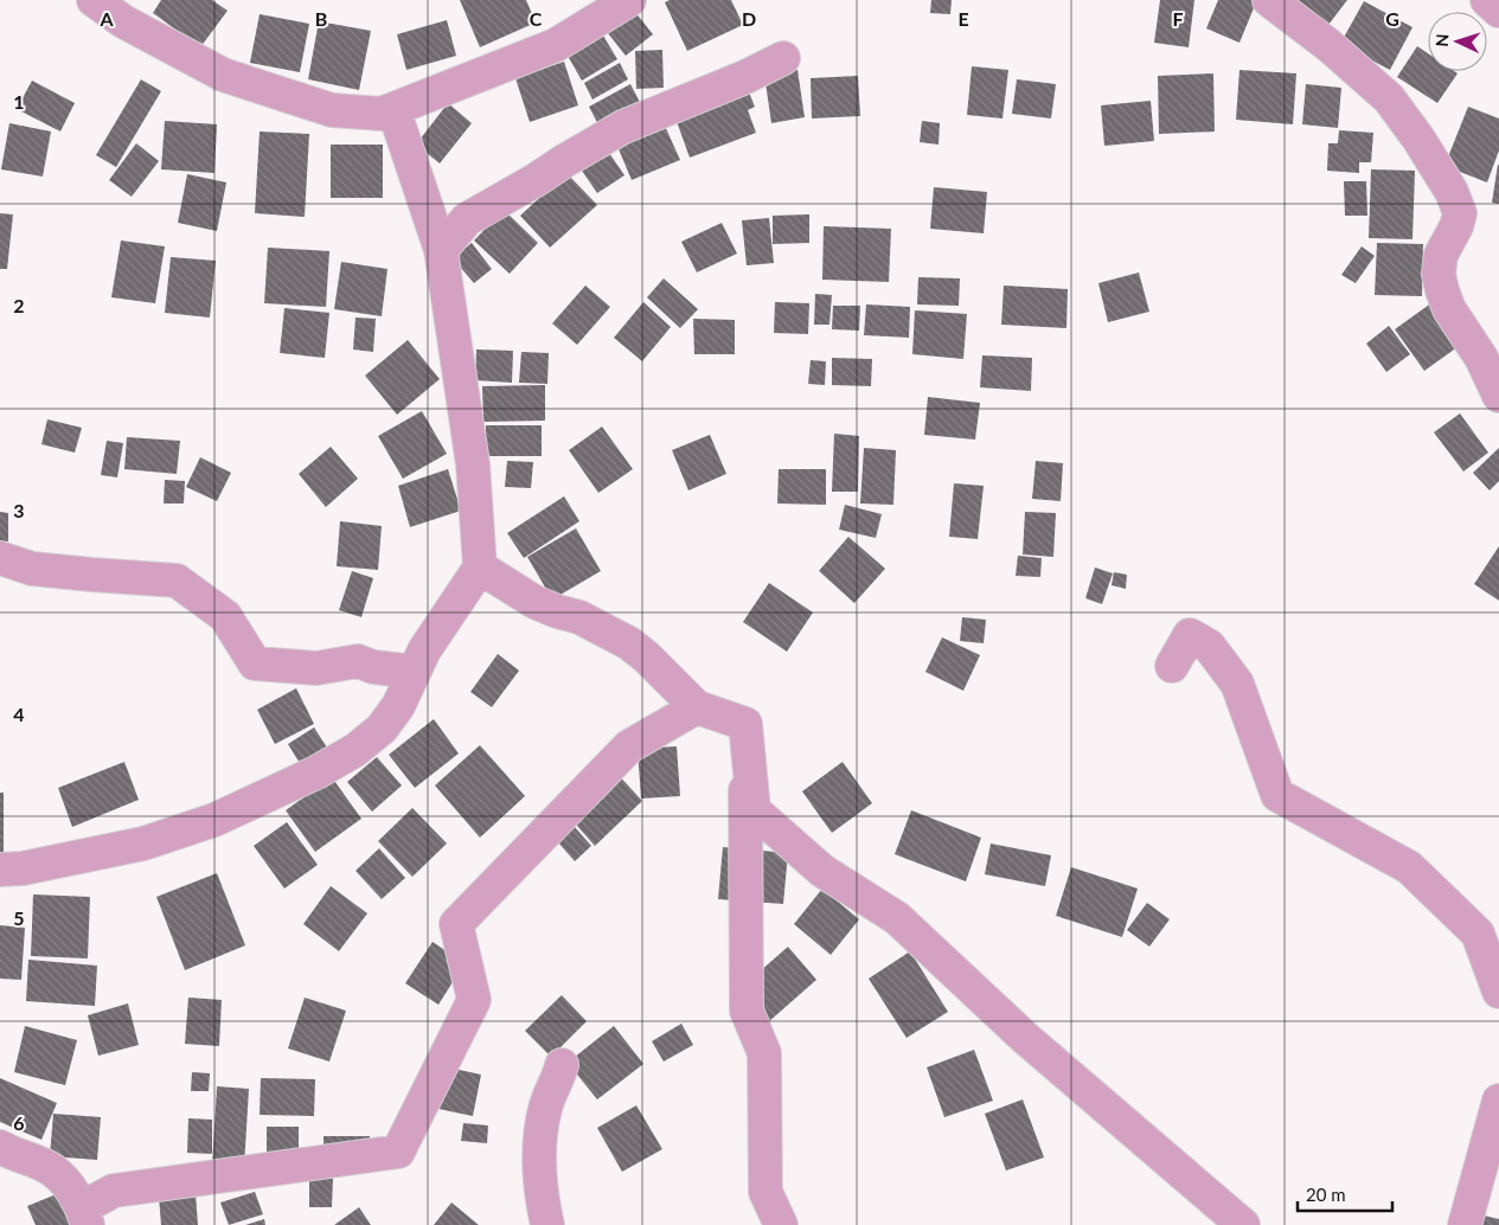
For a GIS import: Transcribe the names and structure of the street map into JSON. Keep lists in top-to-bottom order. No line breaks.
{"scale_bar":"20 m","north":"left","grid":{"columns":["A","B","C","D","E","F","G"],"rows":["1","2","3","4","5","6"]}}
